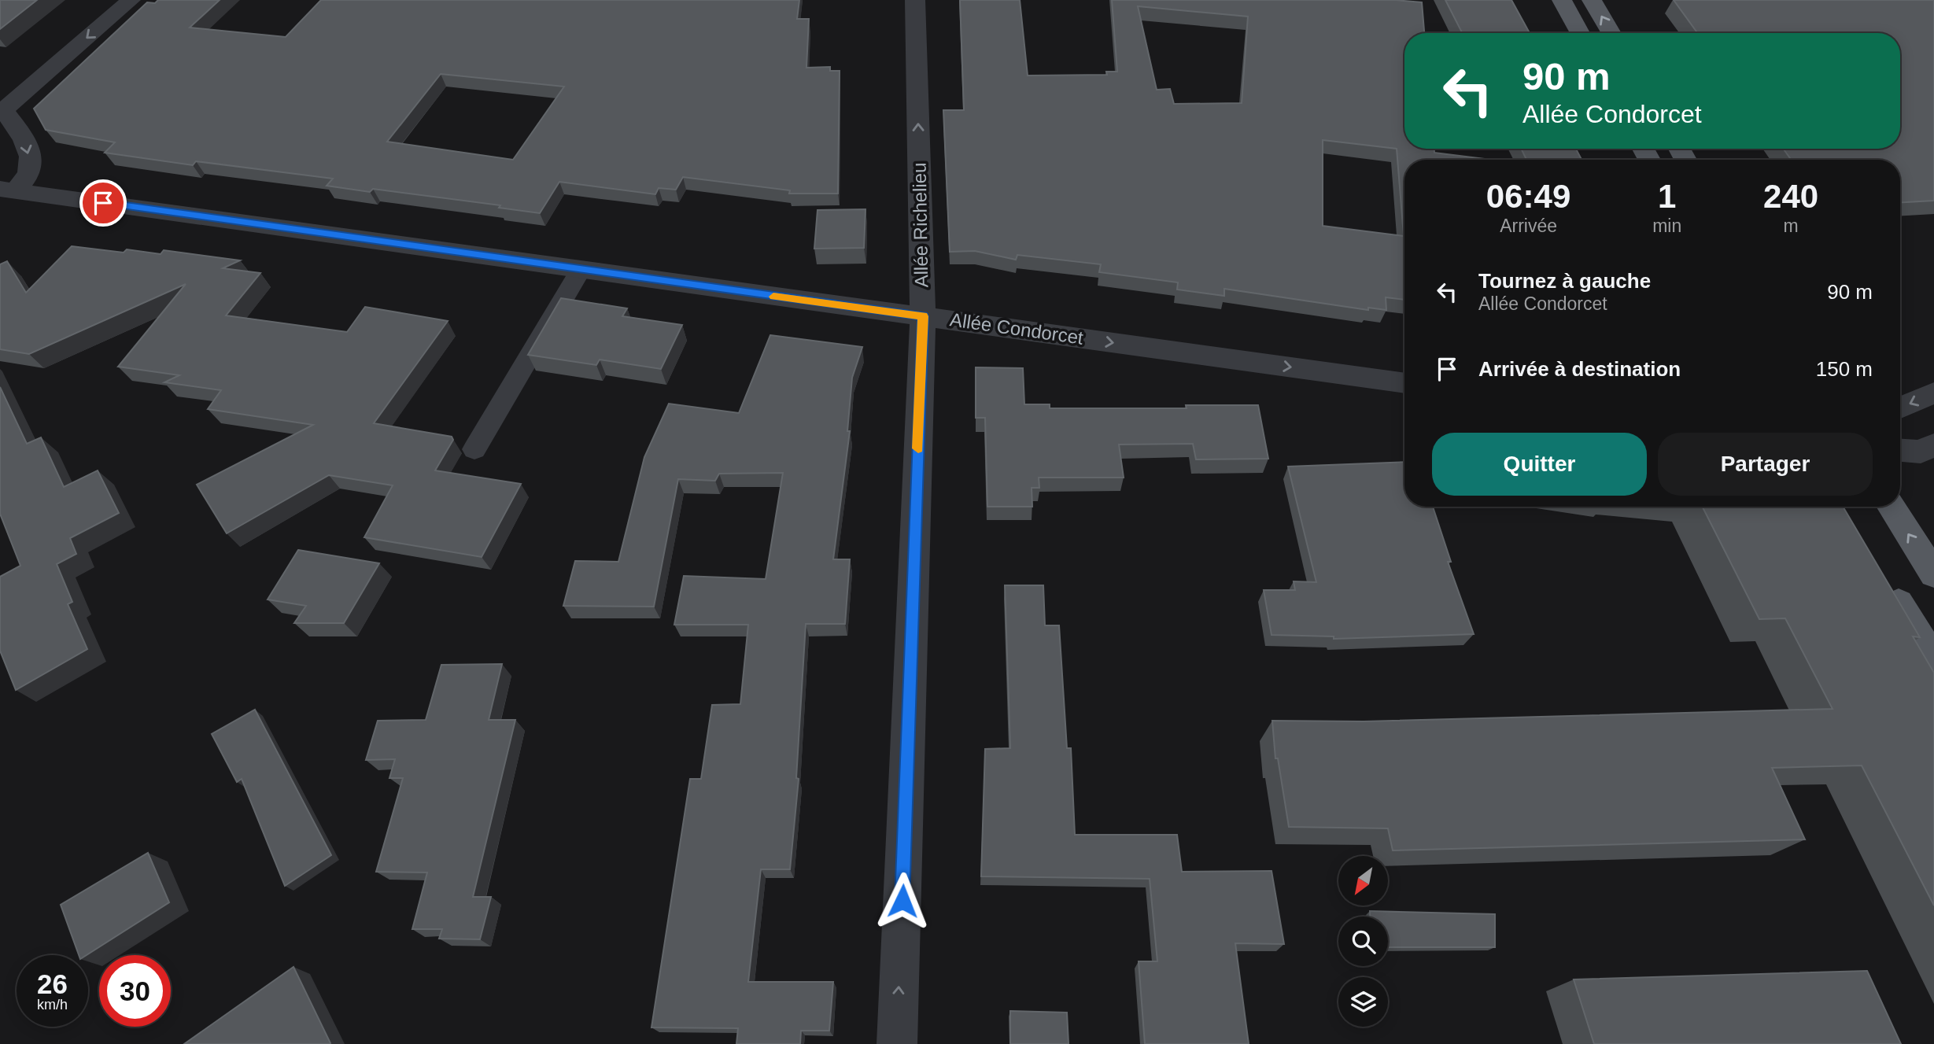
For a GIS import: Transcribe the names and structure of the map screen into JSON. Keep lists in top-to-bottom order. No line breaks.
{"streets":{"street":["Allée Richelieu","Allée Condorcet"]},"crossings":[["Allée Richelieu","Allée Condorcet"]],"one_way":["Allée Richelieu"],"north":"bottom left","page":{"turn":["90 m","Allée Condorcet"],"eta":["06:49","Arrivée","1","min","240","m"],"list":[{"name":"Tournez à gauche","note":"Allée Condorcet","value":"90 m"},{"name":"Arrivée à destination","value":"150 m"}],"buttons":["Quitter","Partager"],"speed":"26 km/h","limit":"30"}}
